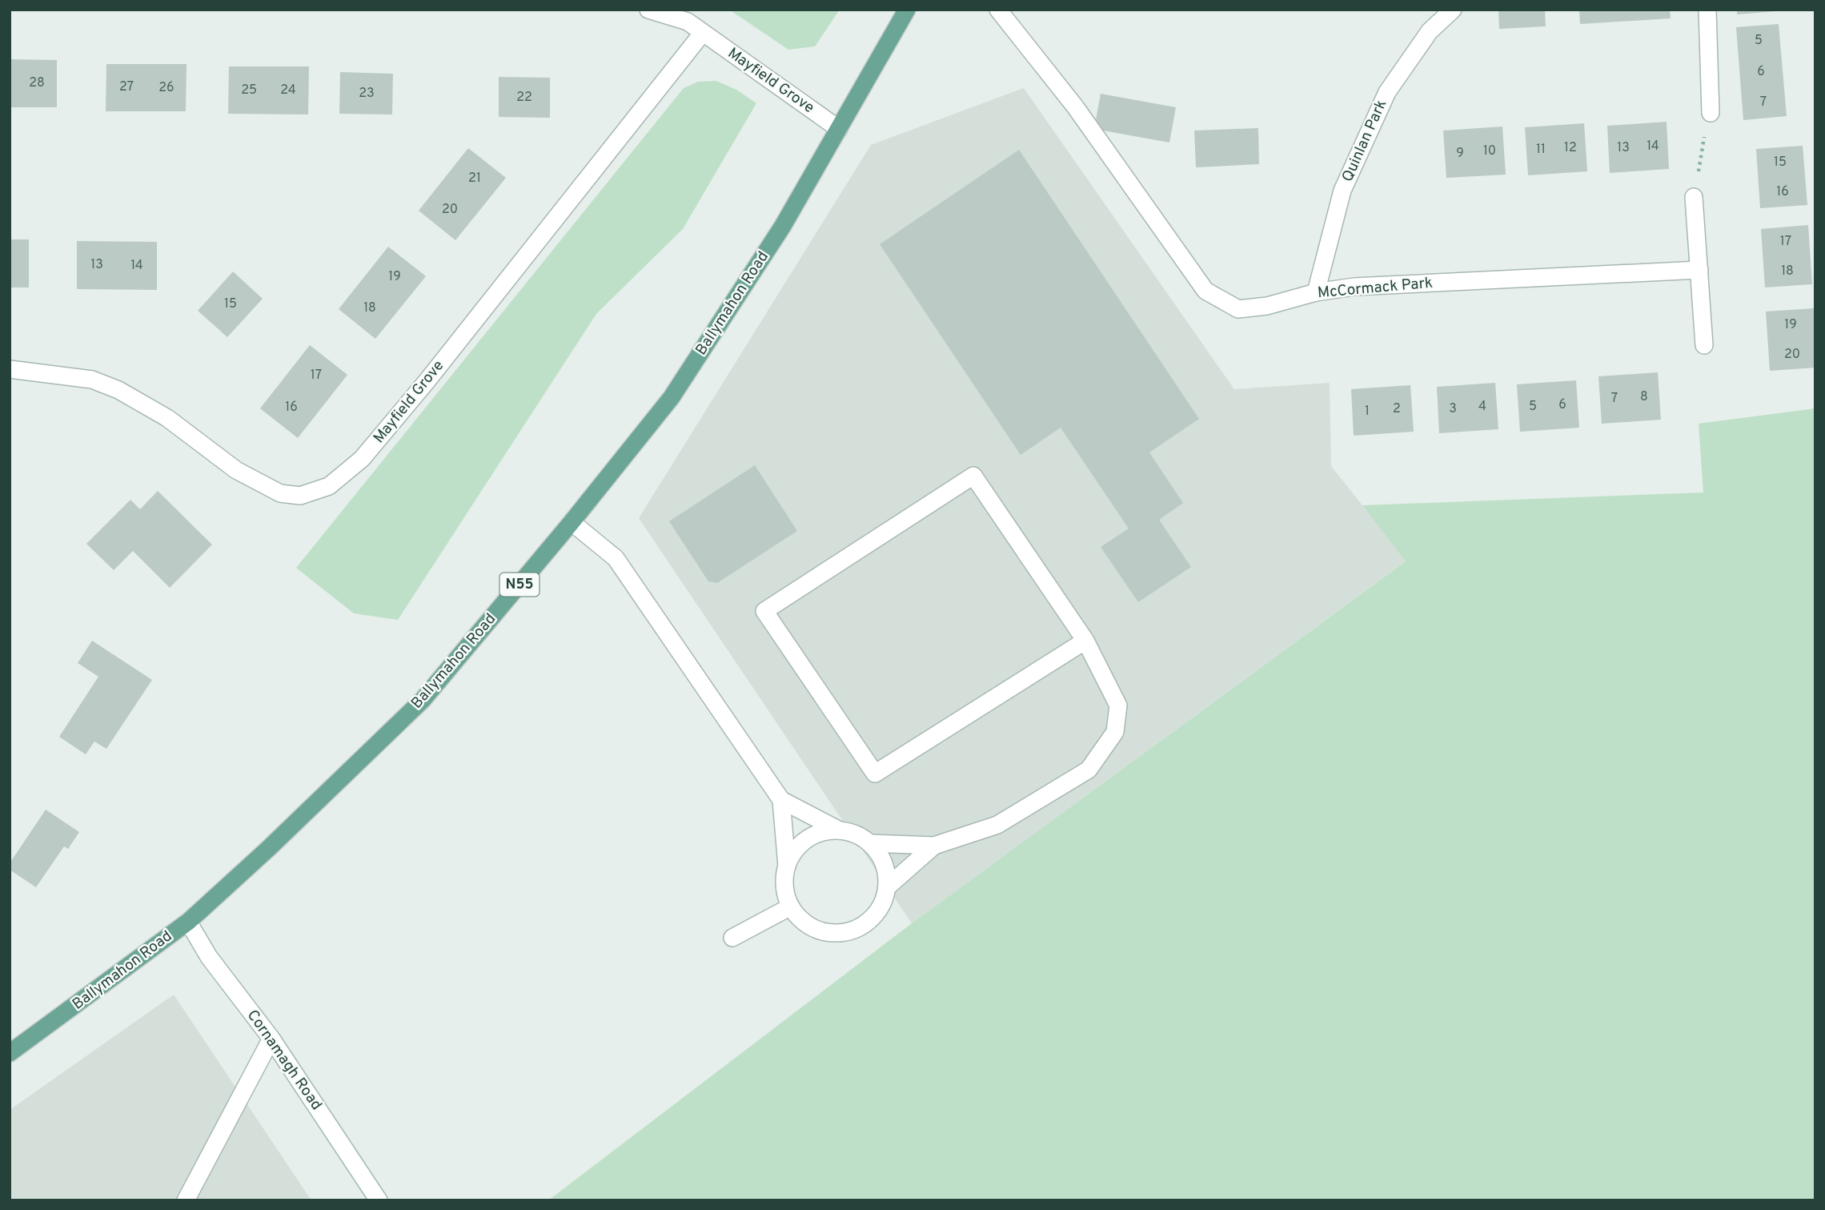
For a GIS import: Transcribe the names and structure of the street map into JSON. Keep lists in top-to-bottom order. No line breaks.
{"streets":{"main road":["Ballymahon Road","N55"],"street":["Mayfield Grove","Quinlan Park","McCormack Park","Cornamagh Road"]},"crossings":[["Mayfield Grove","Ballymahon Road"],["Quinlan Park","McCormack Park"],["Ballymahon Road","Cornamagh Road"]],"house_numbers":["5","6","28","27","26","25","24","23","22","7","14","12","13","11","10","9","15","21","16","20","17","13","14","18","19","15","18","19","20","17","8","7","6","4","5","16","2","3","1"]}
